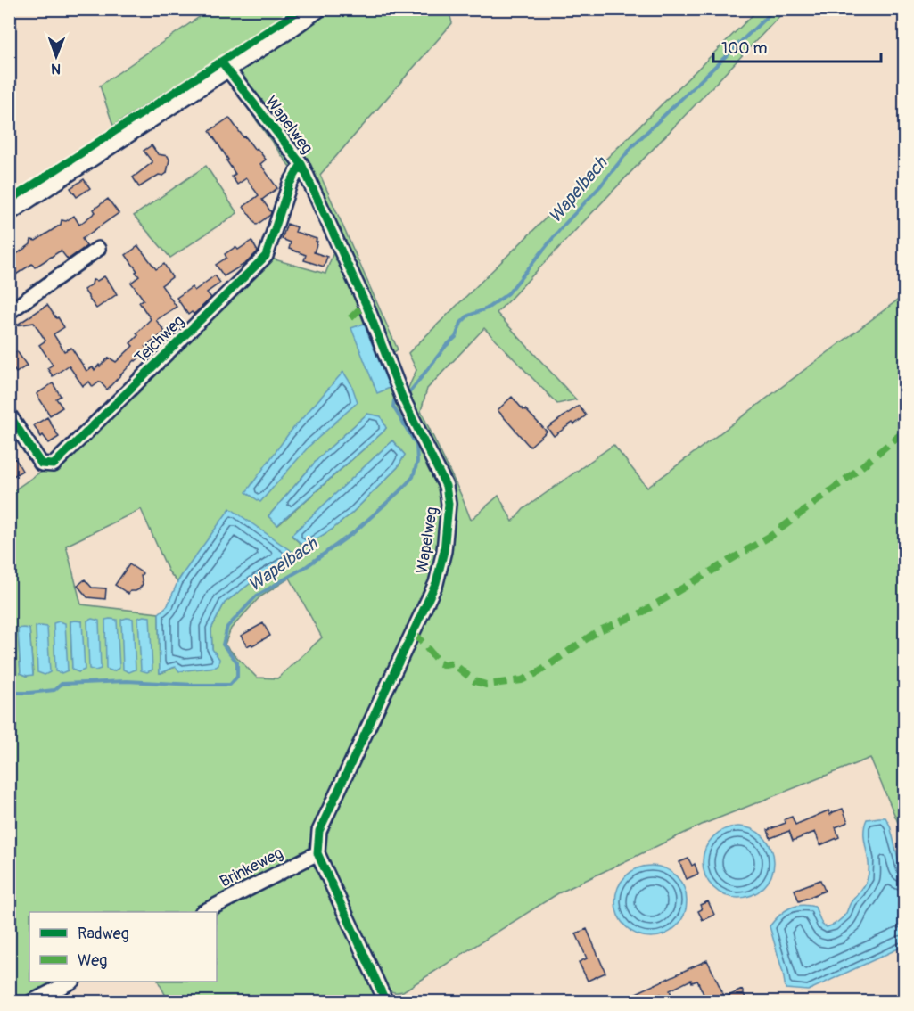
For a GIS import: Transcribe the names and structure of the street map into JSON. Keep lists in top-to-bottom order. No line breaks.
{"streets":{"street":["Wapelweg","Teichweg","Brinkeweg"]},"crossings":[["Wapelweg","Teichweg"],["Wapelweg","Brinkeweg"]],"water":["Wapelbach"],"legend":["Radweg","Weg"],"scale_bar":"100 m","north":"bottom"}
